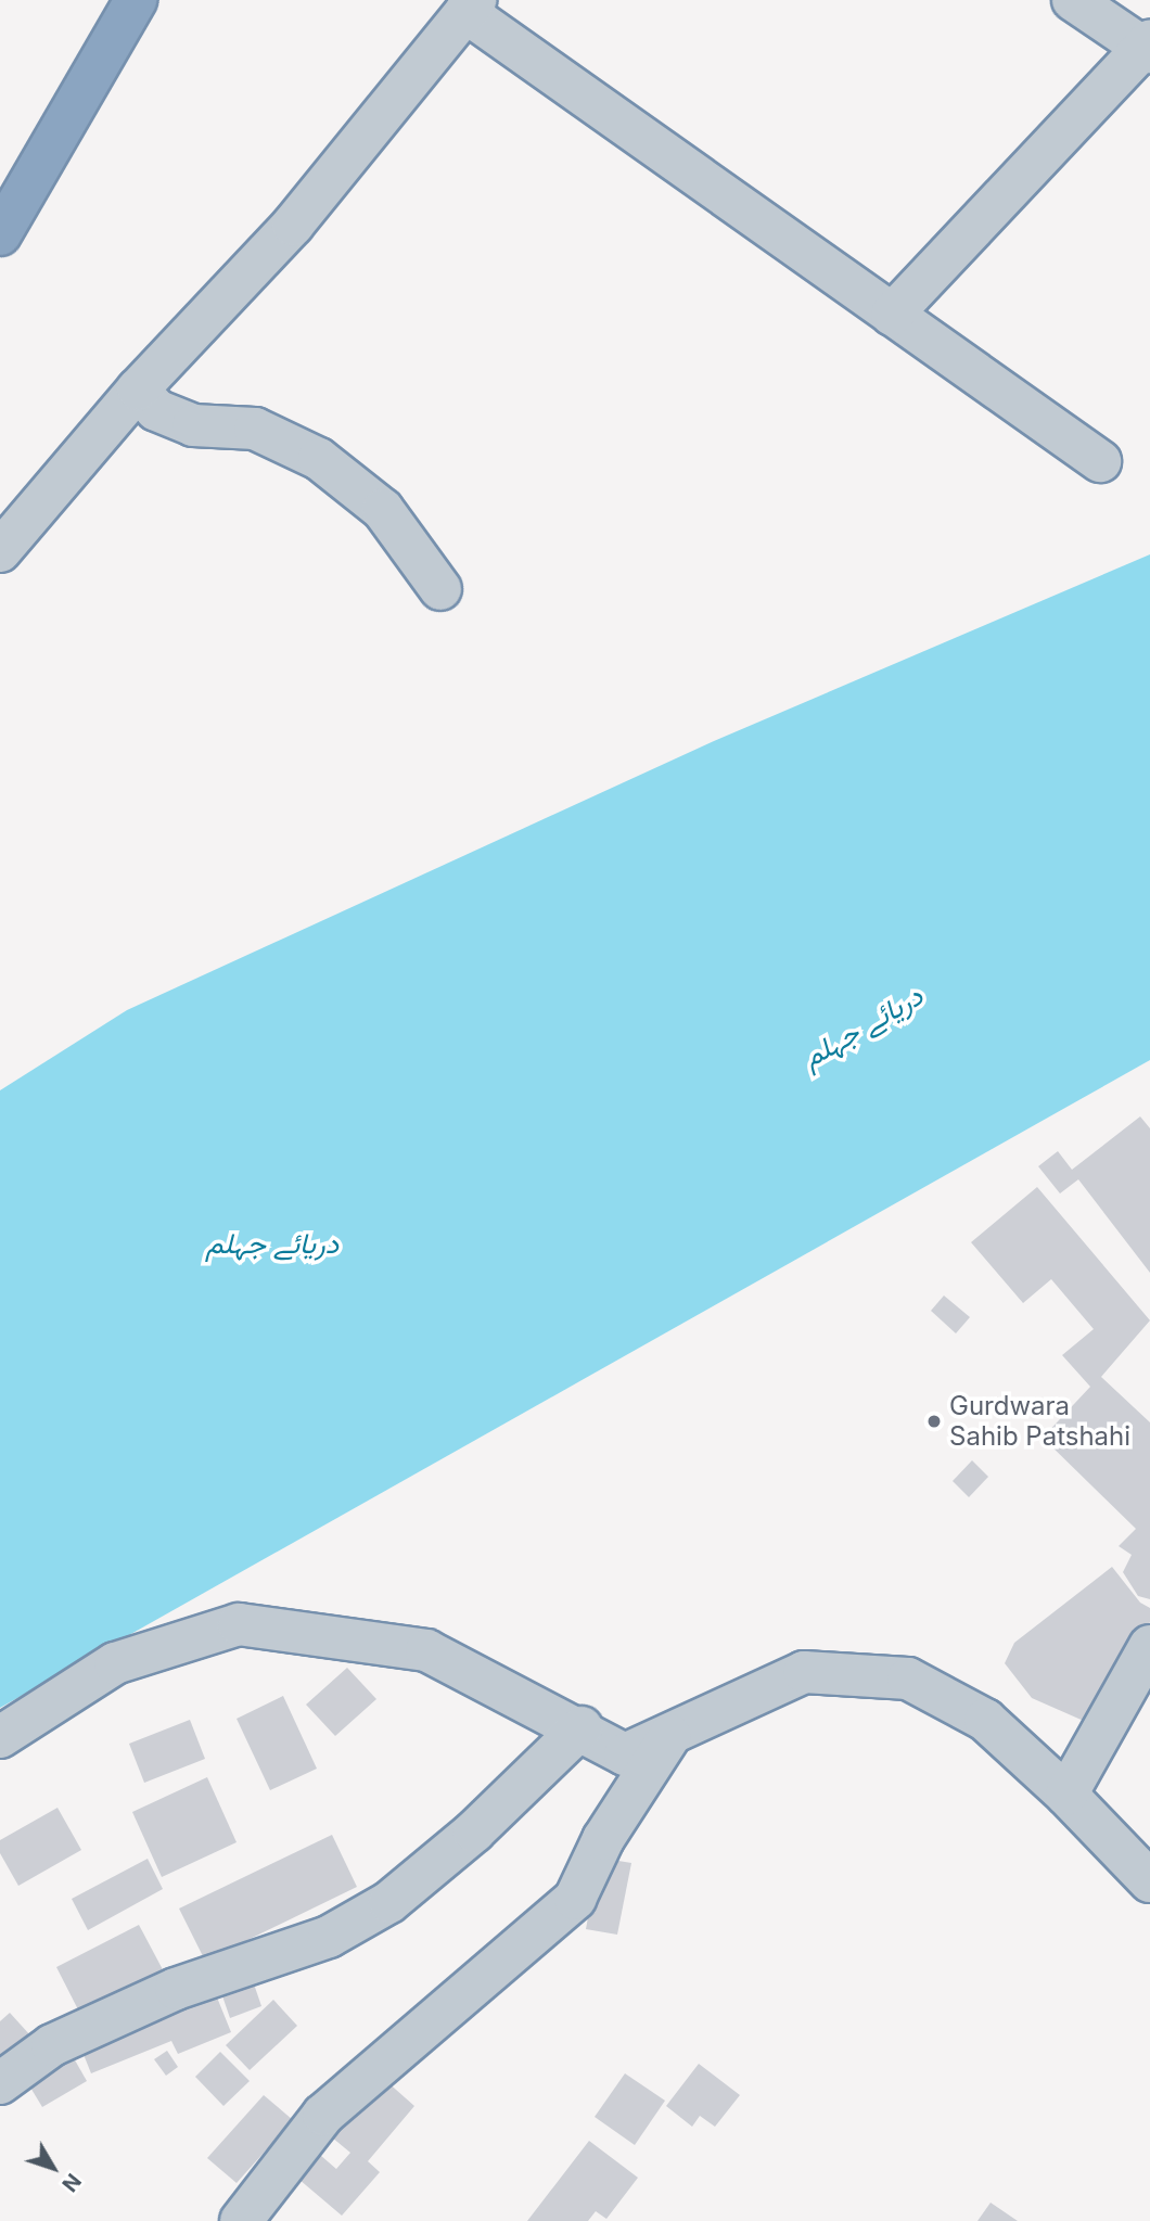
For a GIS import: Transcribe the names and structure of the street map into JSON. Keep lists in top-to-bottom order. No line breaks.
{"water":["دریائے جہلم"],"places":["Gurdwara Sahib Patshahi"],"north":"bottom right"}
